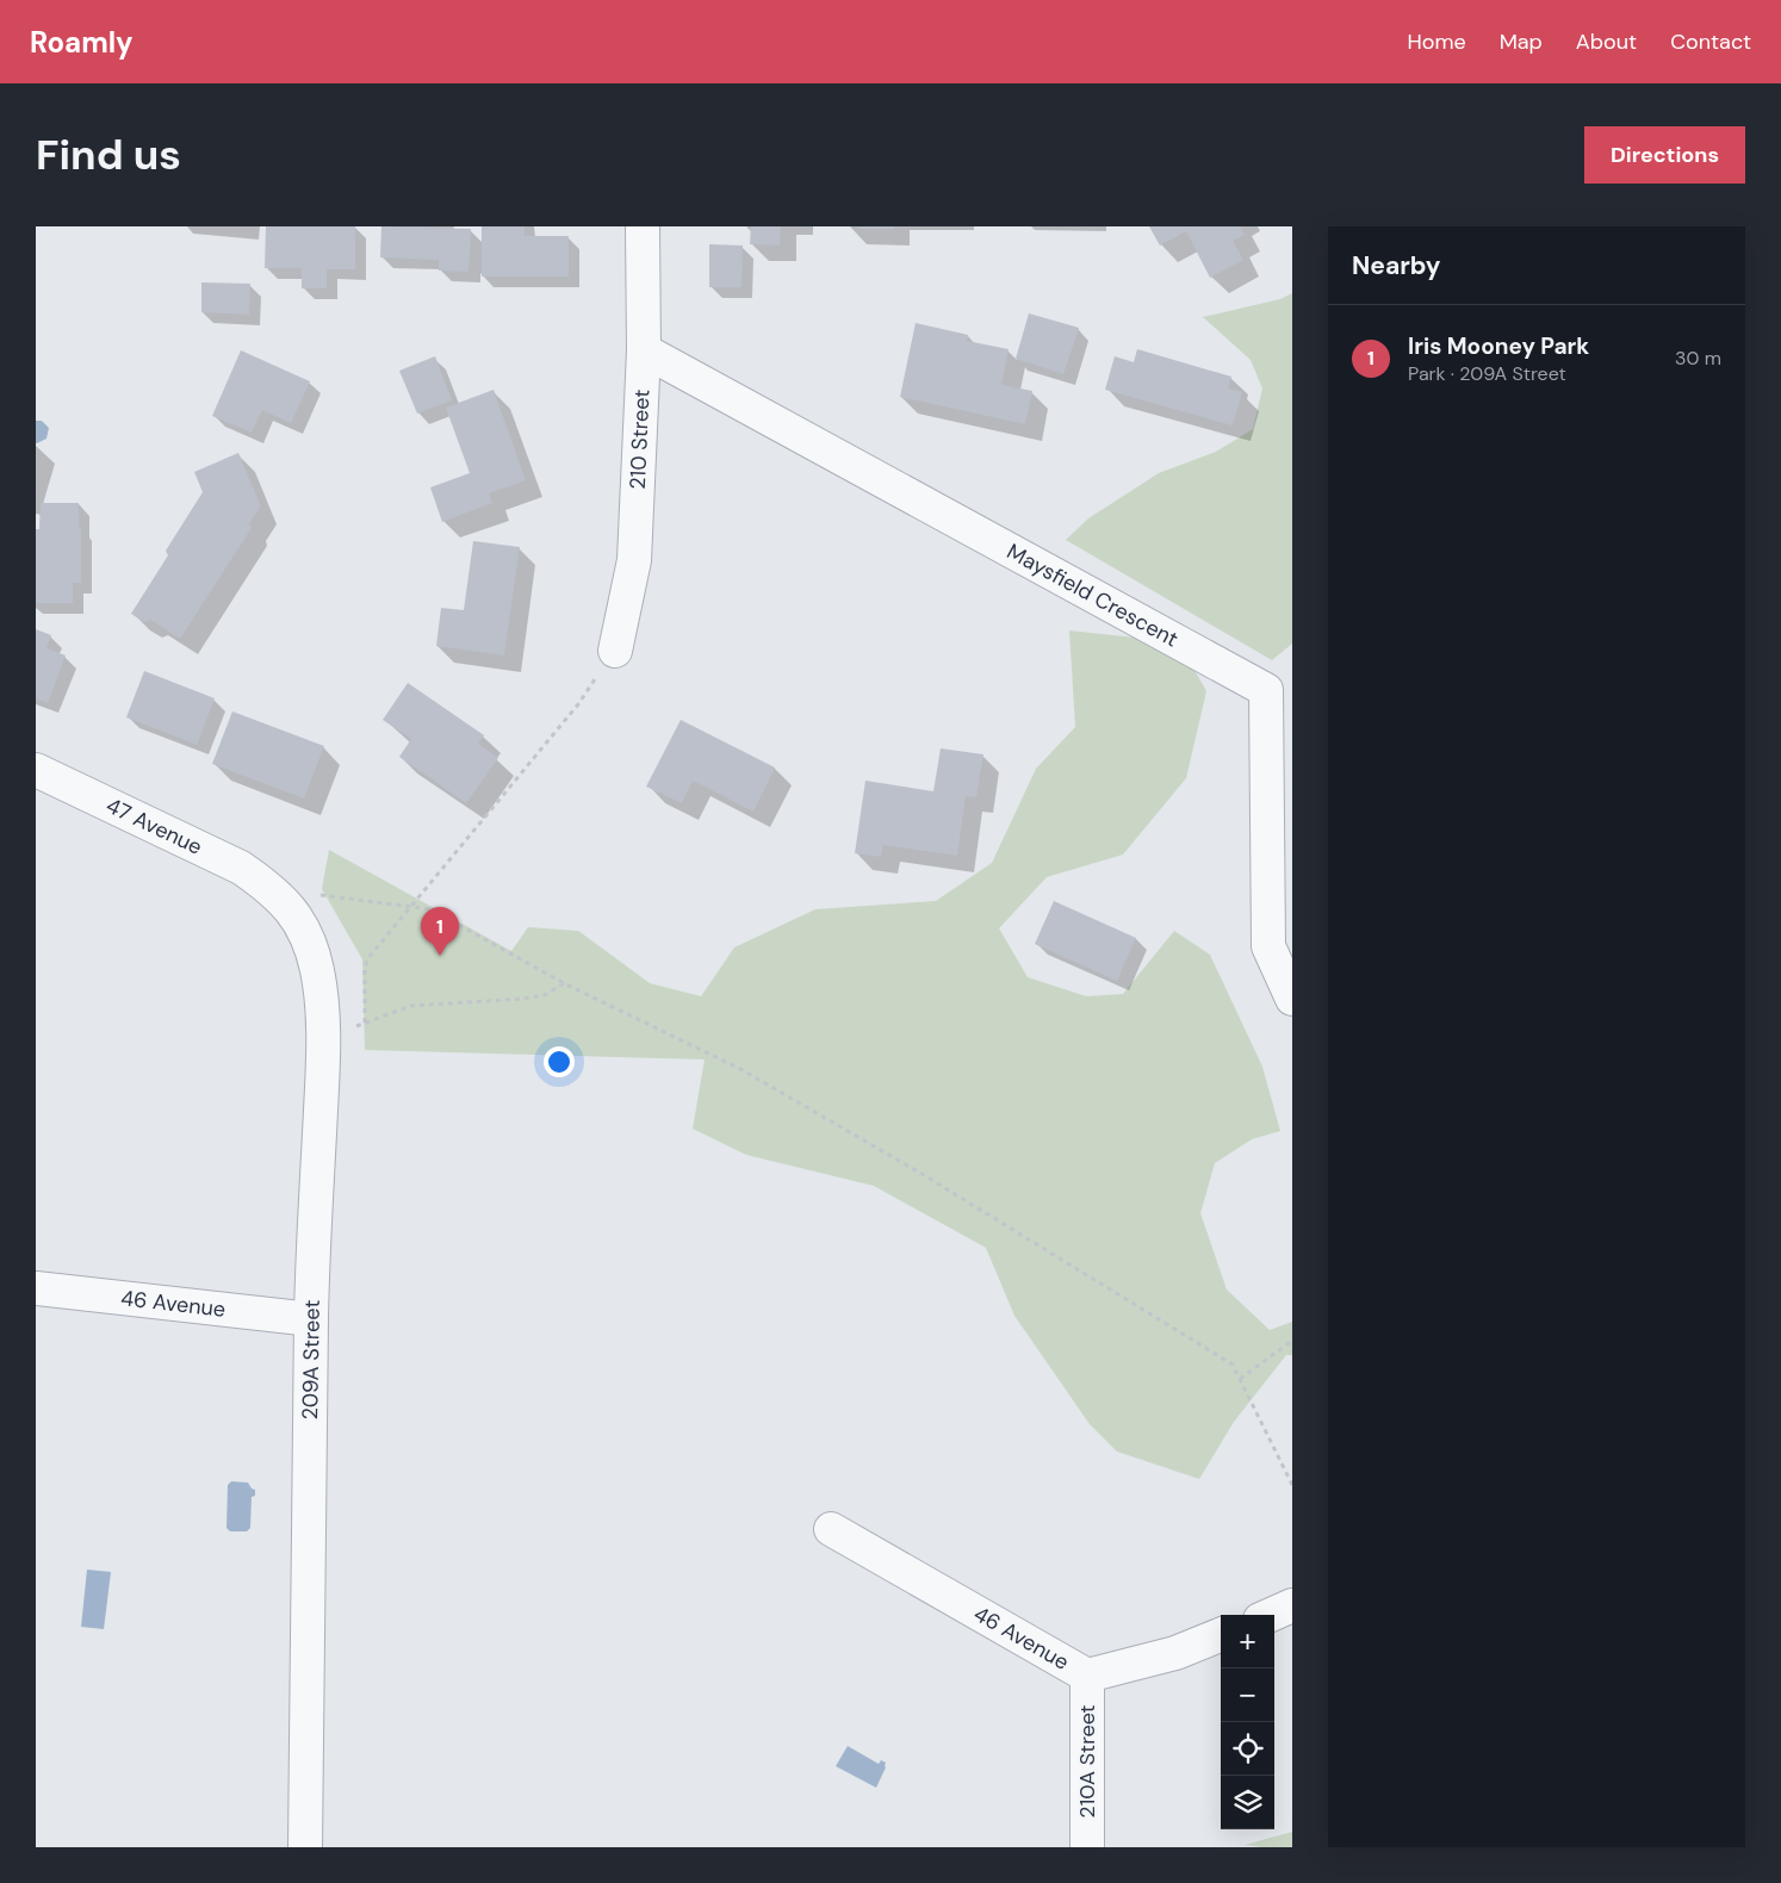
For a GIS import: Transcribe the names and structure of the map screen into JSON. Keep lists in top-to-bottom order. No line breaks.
{"streets":{"street":["210 Street","Maysfield Crescent","47 Avenue","46 Avenue","209A Street","210A Street"]},"crossings":[["210 Street","Maysfield Crescent"],["47 Avenue","209A Street"],["46 Avenue","209A Street"],["46 Avenue","210A Street"]],"page":{"header":"Roamly","nav":["Home","Map","About","Contact"],"buttons":"Directions","title":"Find us","heading":"Nearby","list":[{"mark":"1","name":"Iris Mooney Park","note":"Park · 209A Street","value":"30 m"}],"pins":"1","map_buttons":["+","−"]}}
